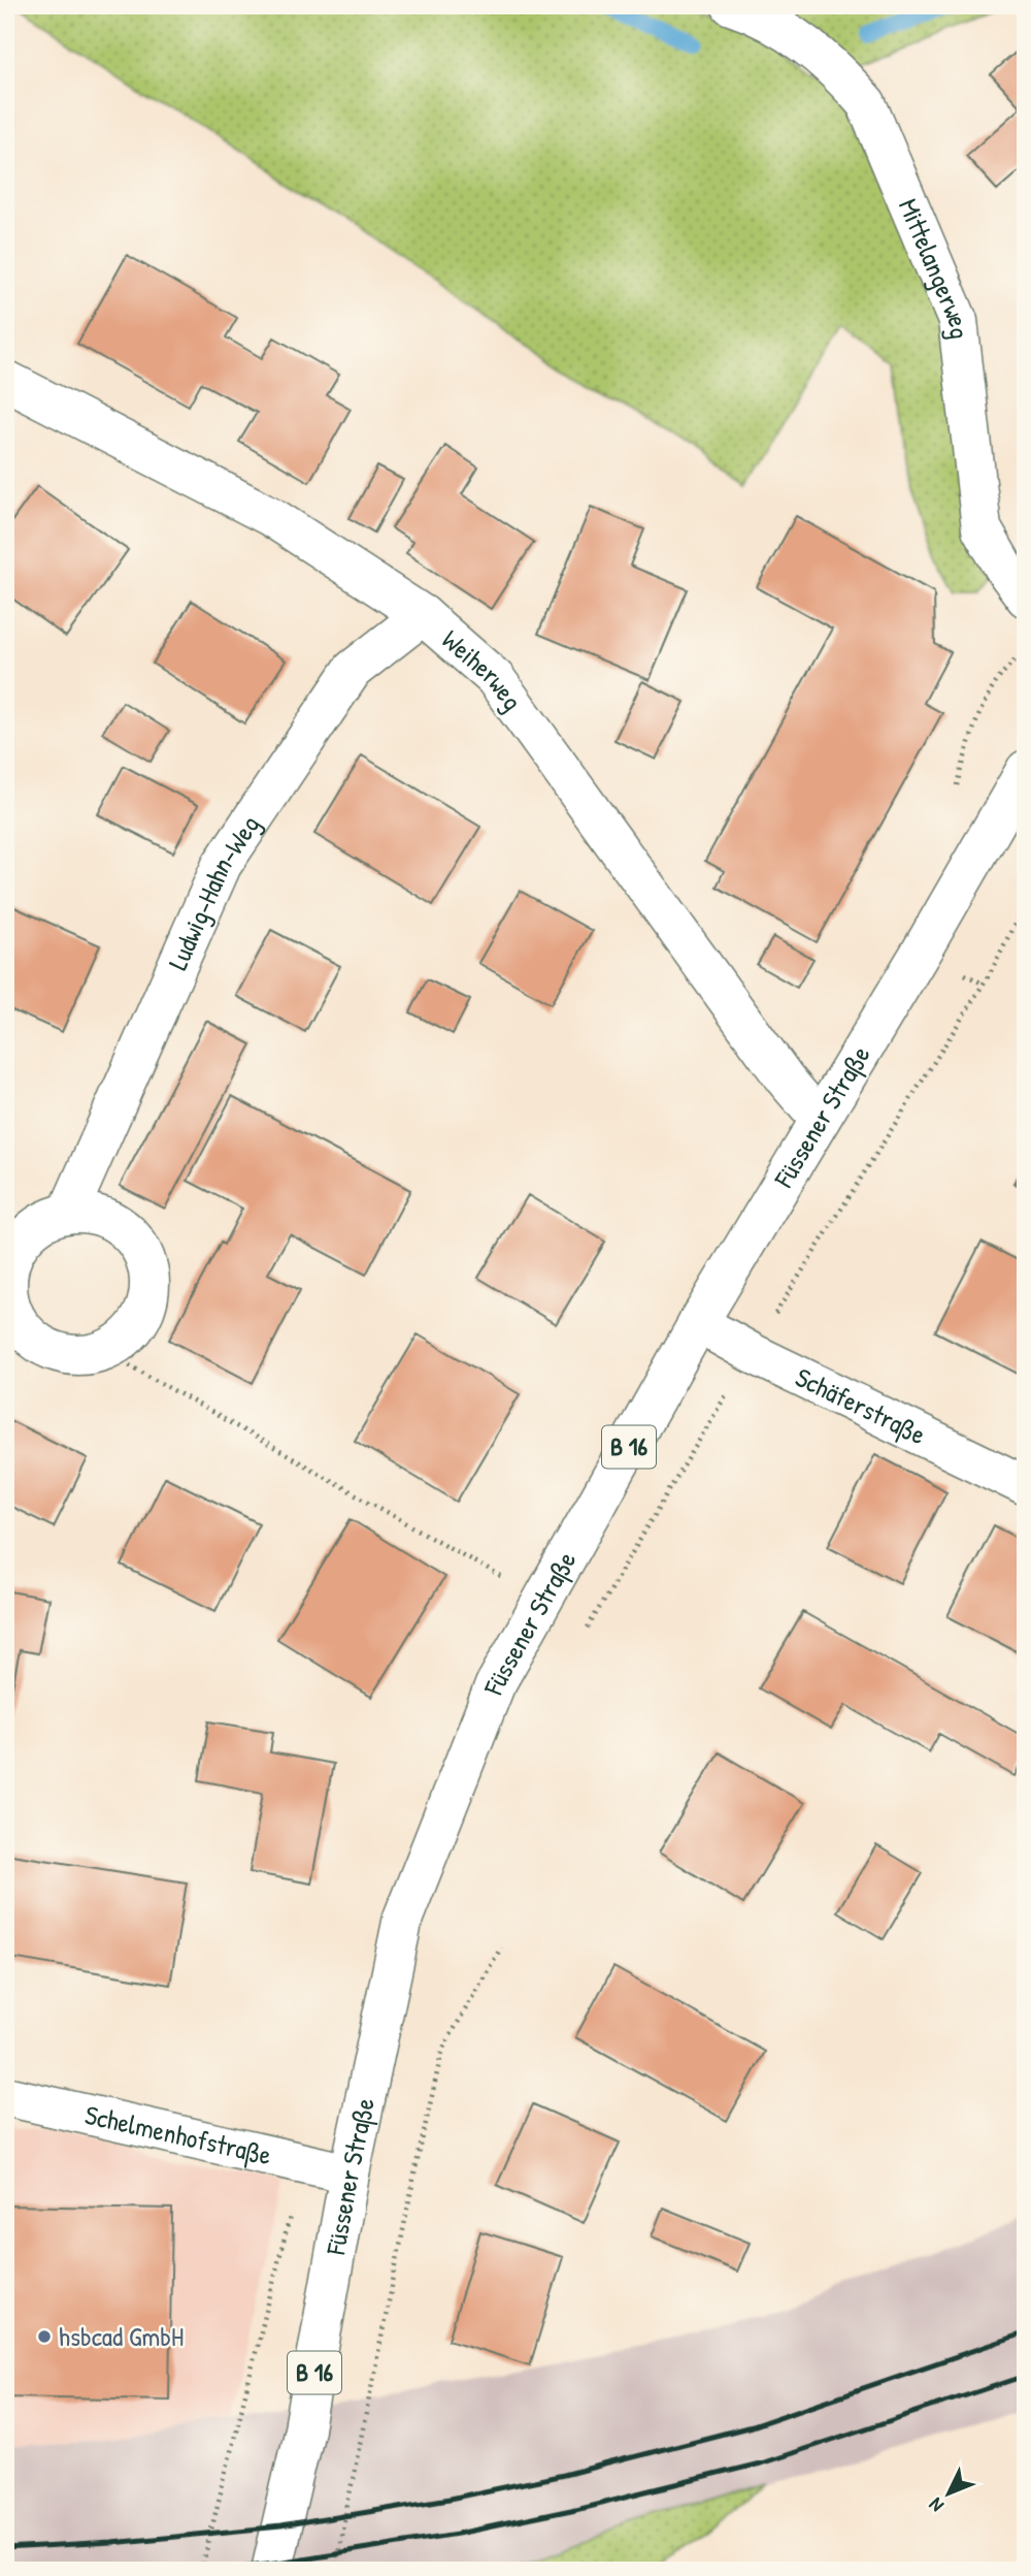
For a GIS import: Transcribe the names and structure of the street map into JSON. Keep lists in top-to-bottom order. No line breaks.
{"streets":{"street":["Mittelangerweg","Weiherweg","Ludwig-Hahn-Weg","Füssener Straße","Schäferstraße","B 16","Schelmenhofstraße"]},"crossings":[["Weiherweg","Ludwig-Hahn-Weg"],["Weiherweg","Füssener Straße"],["Füssener Straße","Schäferstraße"],["Füssener Straße","Schelmenhofstraße"]],"places":["hsbcad GmbH"],"north":"bottom left"}
